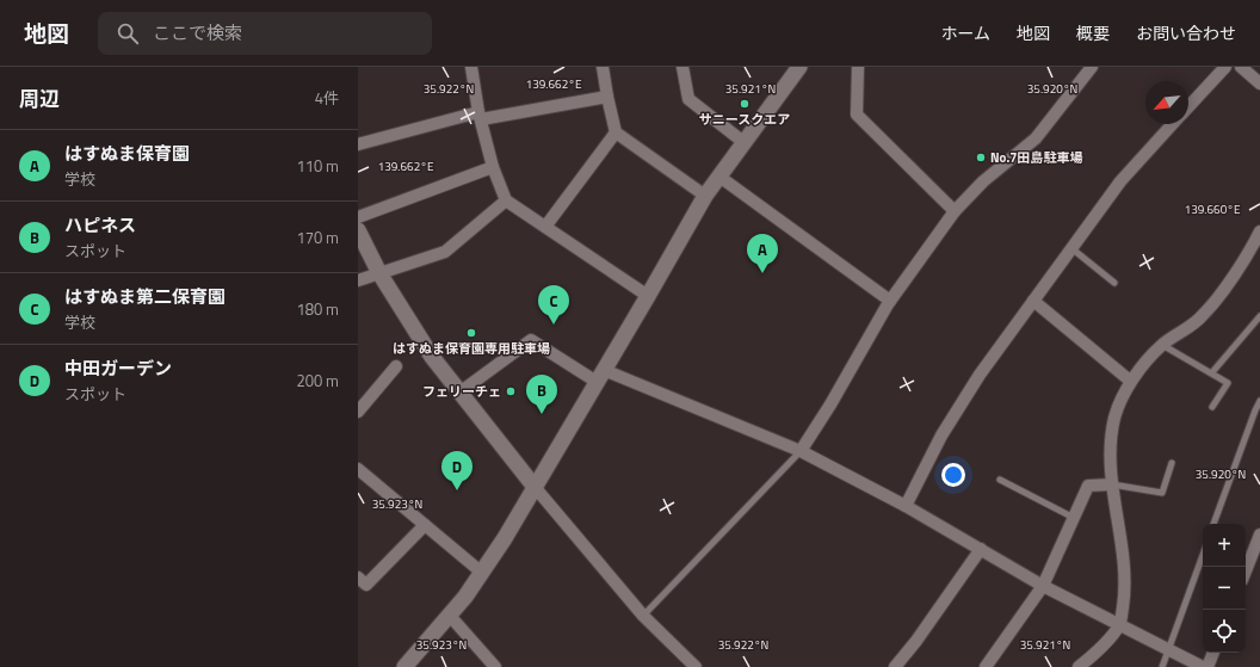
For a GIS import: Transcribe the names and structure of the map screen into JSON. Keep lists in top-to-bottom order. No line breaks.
{"places":["サニースクエア","No.7田島駐車場","はすぬま保育園専用駐車場","フェリーチェ"],"north":"bottom left","page":{"header":"地図","search":"ここで検索","nav":["ホーム","地図","概要","お問い合わせ"],"heading":["周辺","4件"],"list":[{"mark":"A","name":"はすぬま保育園","note":"学校","value":"110 m"},{"mark":"B","name":"ハピネス","note":"スポット","value":"170 m"},{"mark":"C","name":"はすぬま第二保育園","note":"学校","value":"180 m"},{"mark":"D","name":"中田ガーデン","note":"スポット","value":"200 m"}],"pins":["A","C","B","D"],"map_buttons":["+","−"]},"coordinates":["139.662°E","35.922°N","35.921°N","35.920°N","139.660°E","35.923°N"]}
